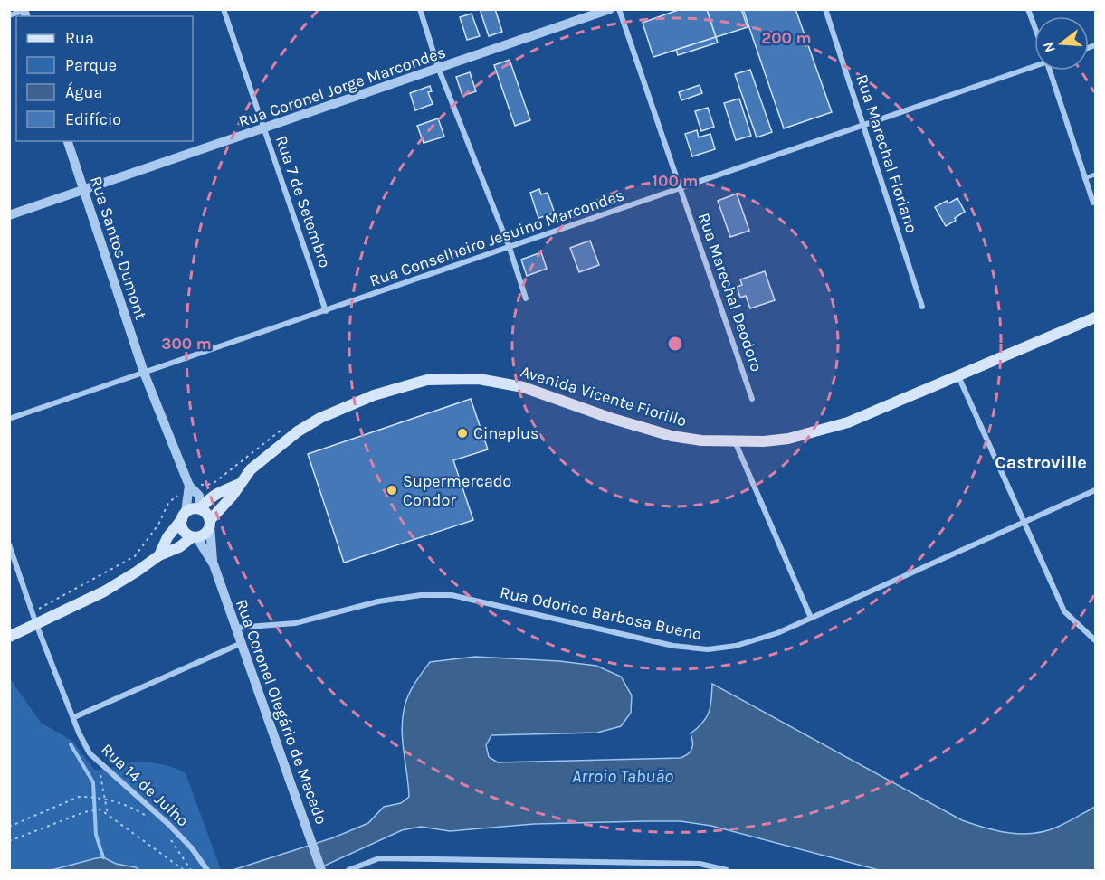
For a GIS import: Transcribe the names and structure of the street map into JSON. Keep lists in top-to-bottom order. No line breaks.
{"streets":{"main road":["Avenida Vicente Fiorillo"],"street":["Rua Coronel Jorge Marcondes","Rua Marechal Floriano","Rua 7 de Setembro","Rua Conselheiro Jesuino Marcondes","Rua Santos Dumont","Rua Marechal Deodoro","Rua Odorico Barbosa Bueno","Rua Coronel Olegário de Macedo","Rua 14 de Julho"]},"crossings":[["Rua Coronel Jorge Marcondes","Rua 7 de Setembro"],["Rua Coronel Jorge Marcondes","Rua Santos Dumont"],["Rua Marechal Floriano","Rua Conselheiro Jesuino Marcondes"],["Rua 7 de Setembro","Rua Conselheiro Jesuino Marcondes"],["Rua Conselheiro Jesuino Marcondes","Rua Santos Dumont"],["Rua Conselheiro Jesuino Marcondes","Rua Marechal Deodoro"],["Rua Santos Dumont","Avenida Vicente Fiorillo"],["Rua Odorico Barbosa Bueno","Rua Coronel Olegário de Macedo"]],"districts":["Castroville"],"water":["Arroio Tabuão"],"places":["Cineplus","Supermercado Condor"],"legend":["Rua","Parque","Água","Edifício"],"north":"left","rings":["200 m","100 m","300 m"]}
